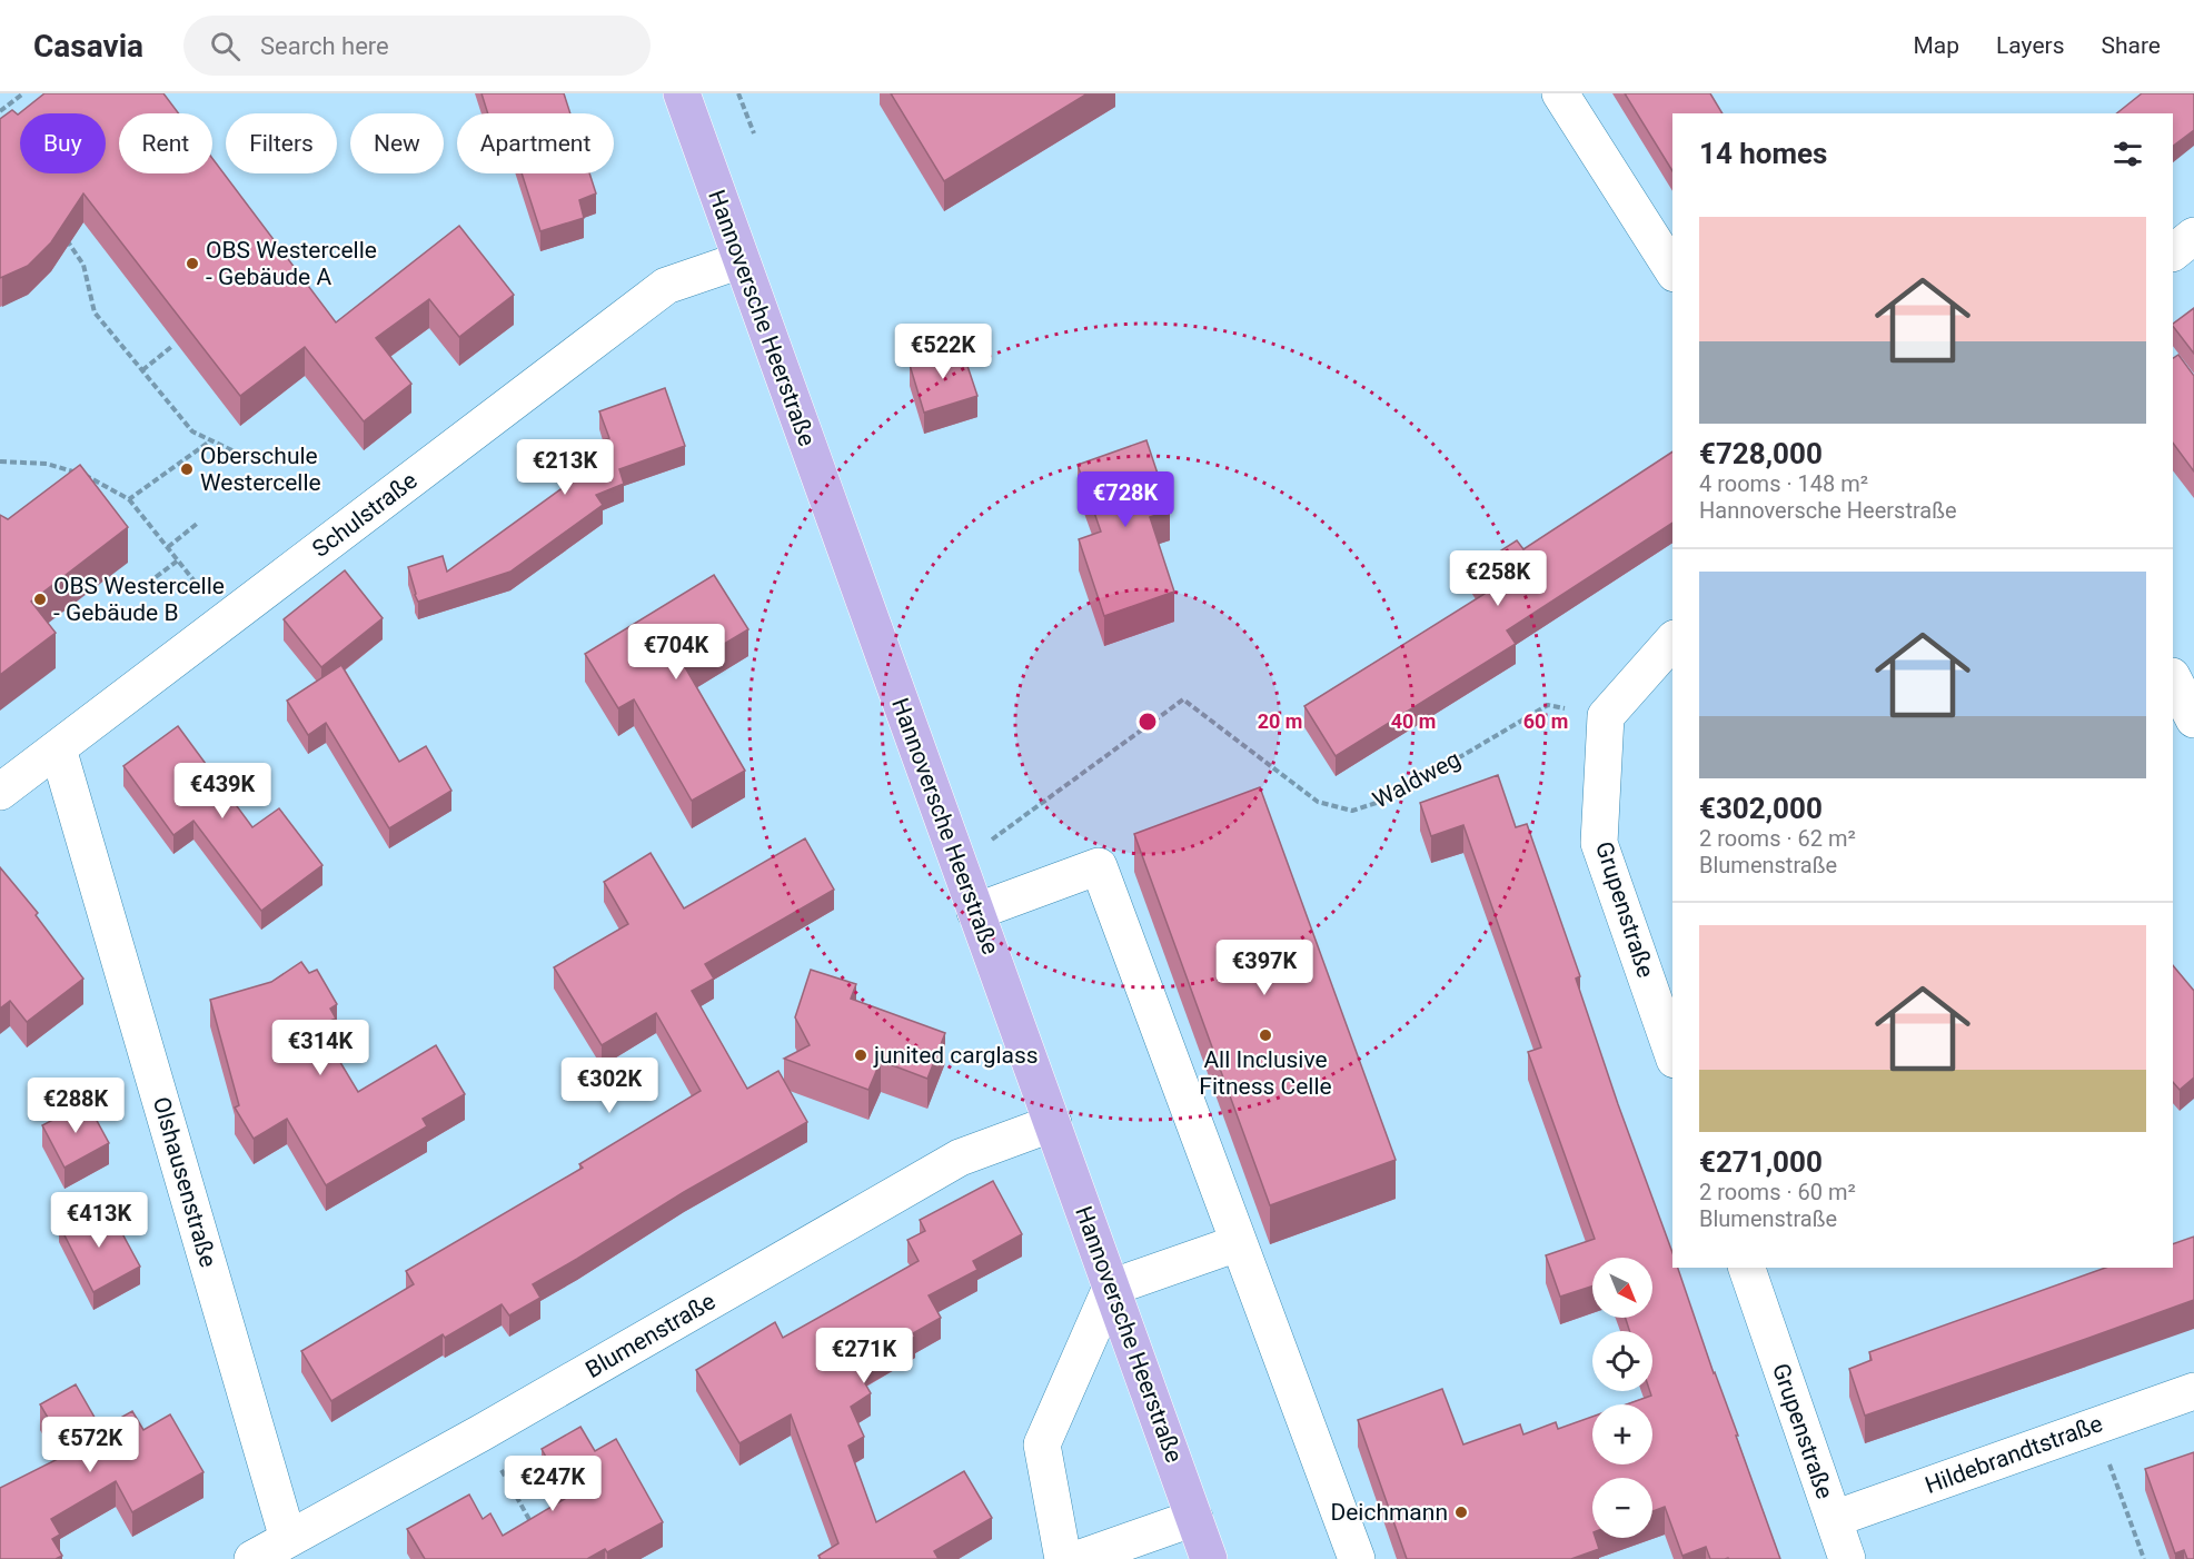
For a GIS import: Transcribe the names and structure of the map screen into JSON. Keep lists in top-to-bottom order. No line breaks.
{"streets":{"main road":["Hannoversche Heerstraße"],"street":["Schulstraße","Grupenstraße","Olshausenstraße","Blumenstraße","Hildebrandtstraße"],"path":["Waldweg"]},"crossings":[["Hannoversche Heerstraße","Schulstraße"],["Hannoversche Heerstraße","Waldweg"],["Hannoversche Heerstraße","Blumenstraße"],["Schulstraße","Olshausenstraße"],["Waldweg","Grupenstraße"],["Grupenstraße","Hildebrandtstraße"],["Olshausenstraße","Blumenstraße"]],"places":["OBS Westercelle - Gebäude A","Oberschule Westercelle","OBS Westercelle - Gebäude B","All Inclusive Fitness Celle","junited carglass","Deichmann"],"north":"bottom right","page":{"header":"Casavia","search":"Search here","nav":["Map","Layers","Share"],"chip":["Buy","Rent","Filters","New","Apartment"],"heading":"14 homes","list":[{"name":"€728,000","note":"4 rooms · 148 m² · Hannoversche Heerstraße"},{"name":"€302,000","note":"2 rooms · 62 m² · Blumenstraße"},{"name":"€271,000","note":"2 rooms · 60 m² · Blumenstraße"}],"price":["€522K","€213K","€728K","€258K","€704K","€439K","€397K","€314K","€302K","€288K","€413K","€271K","€572K","€247K"],"map_buttons":["+","−"]},"rings":["20 m","40 m","60 m"]}
